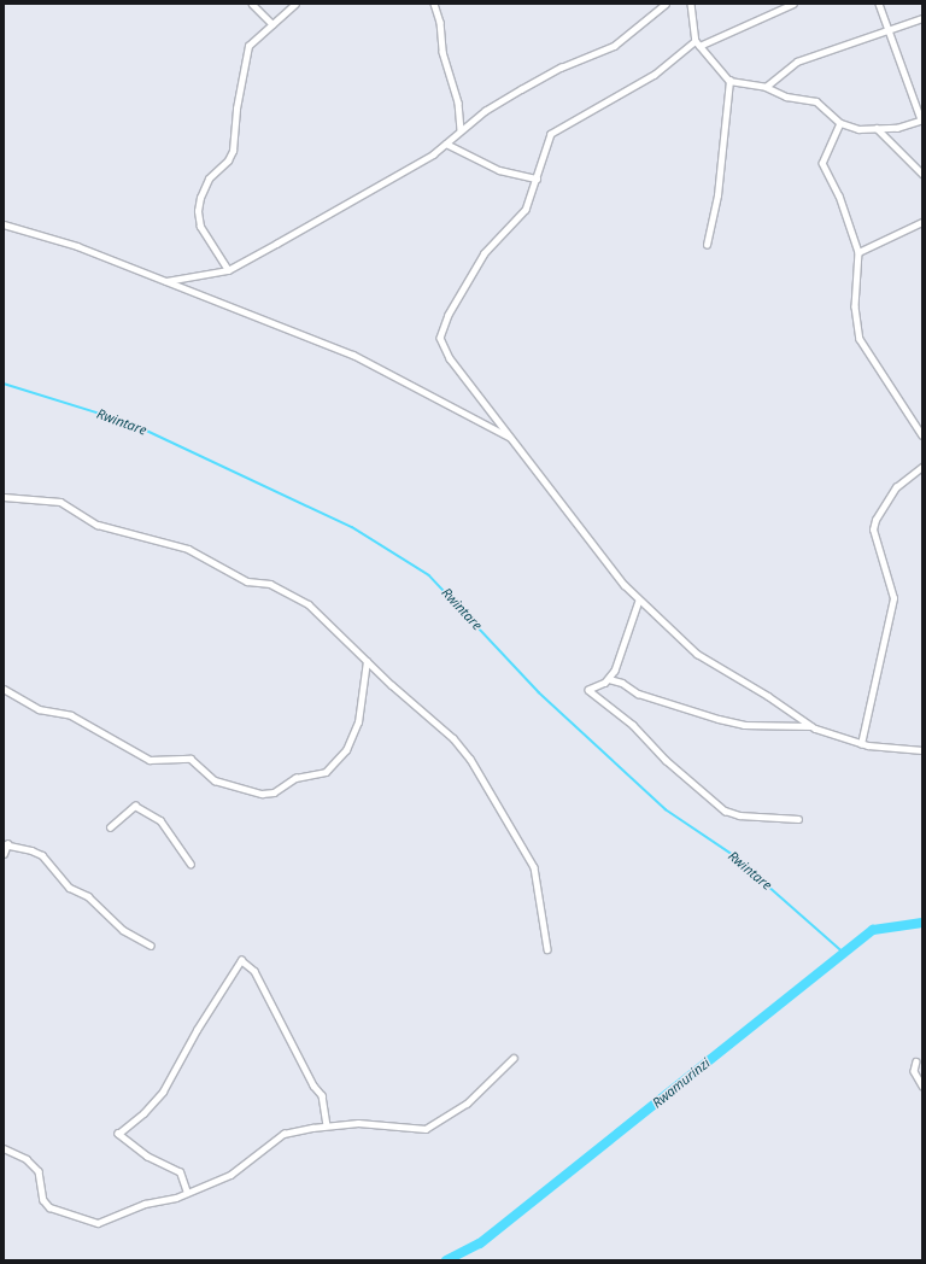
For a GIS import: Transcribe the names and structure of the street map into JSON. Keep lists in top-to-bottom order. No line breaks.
{"water":["Rwintare","Rwamurinzi"]}
